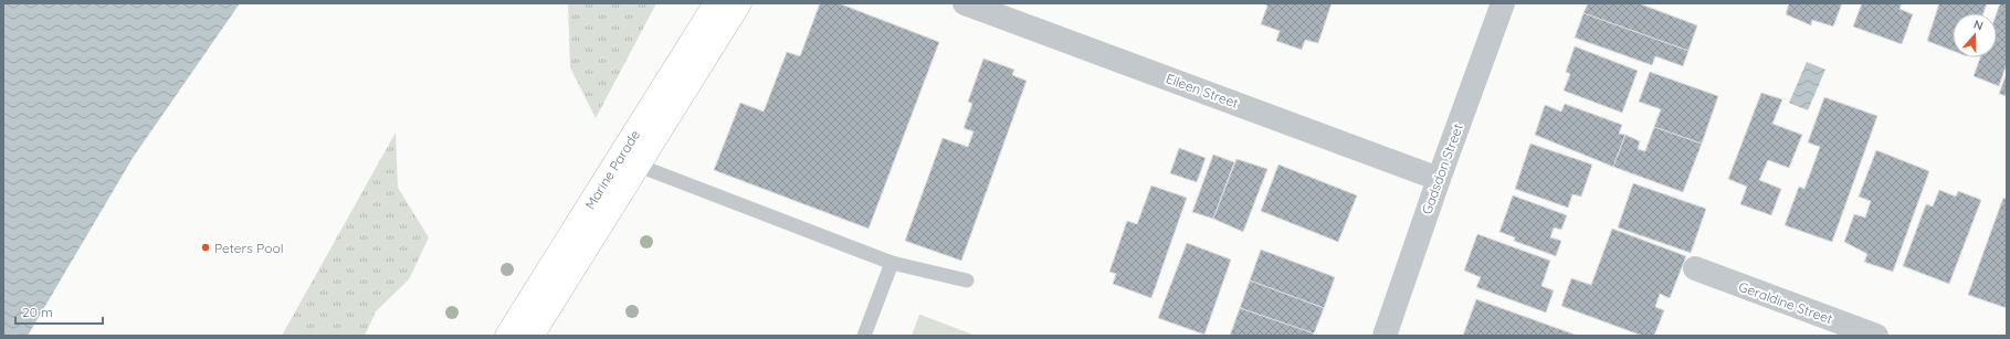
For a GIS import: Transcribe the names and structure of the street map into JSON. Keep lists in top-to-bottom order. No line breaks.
{"streets":{"main road":["Marine Parade"],"street":["Eileen Street","Gadsdon Street","Geraldine Street"]},"crossings":[["Eileen Street","Gadsdon Street"]],"places":["Peters Pool"],"scale_bar":"20 m","north":"top"}
